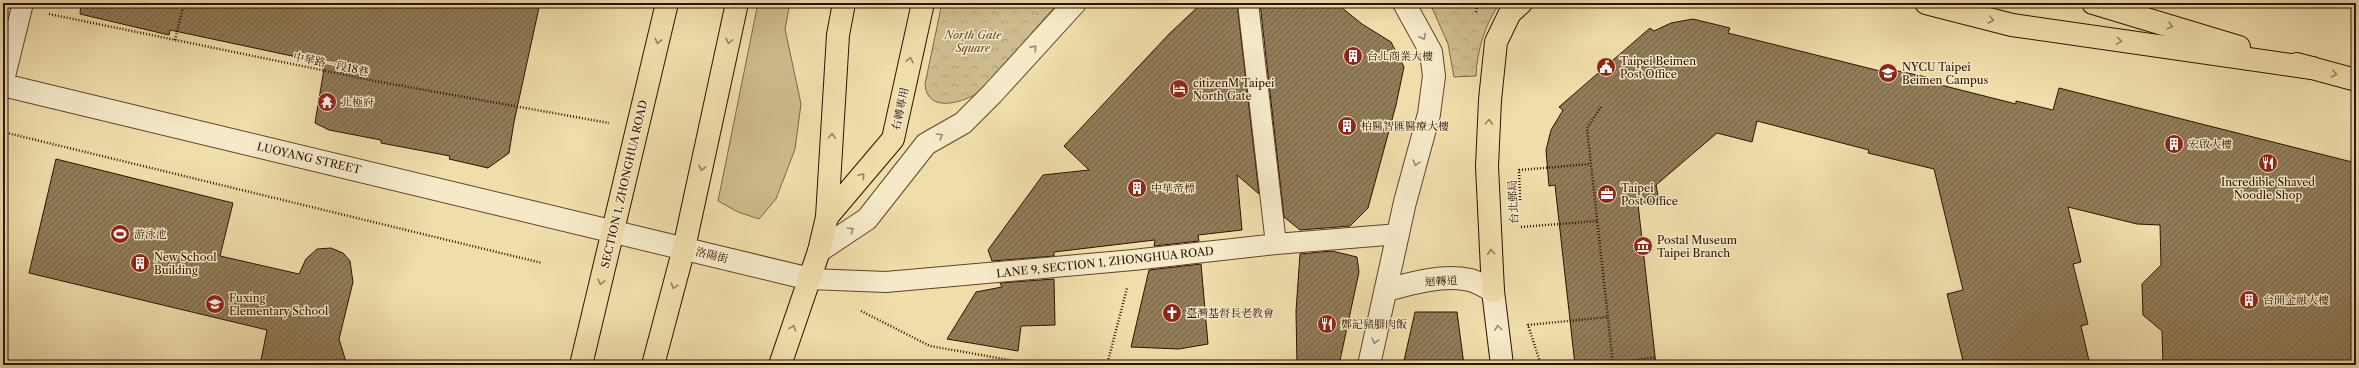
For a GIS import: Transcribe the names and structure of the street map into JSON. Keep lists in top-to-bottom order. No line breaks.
{"streets":{"main road":["右轉專用","SECTION 1, ZHONGHUA ROAD"],"street":["LUOYANG STREET","洛陽街","迴轉道"],"lane":["LANE 9, SECTION 1, ZHONGHUA ROAD"],"path":["中華路一段18巷","台北郵局"]},"crossings":[["中華路一段18巷","SECTION 1, ZHONGHUA ROAD"],["LUOYANG STREET","SECTION 1, ZHONGHUA ROAD"],["LUOYANG STREET","洛陽街"],["SECTION 1, ZHONGHUA ROAD","洛陽街"],["洛陽街","LANE 9, SECTION 1, ZHONGHUA ROAD"]],"parks":["North Gate Square"],"places":{"building":["台北商業大樓","柏醫智匯醫療大樓","宏啟大樓","中華帝標","New School Building","台開金融大樓"],"public building":["Taipei Beimen Post Office"],"school or university":["NYCU Taipei Beimen Campus","Fuxing Elementary School"],"hotel":["citizenM Taipei North Gate"],"temple":["北極府"],"restaurant":["Incredible Shaved Noodle Shop","鄭記豬腳肉飯"],"office":["Taipei Post Office"],"sports":["游泳池"],"museum":["Postal Museum Taipei Branch"],"church":["臺灣基督長老教會"]}}
